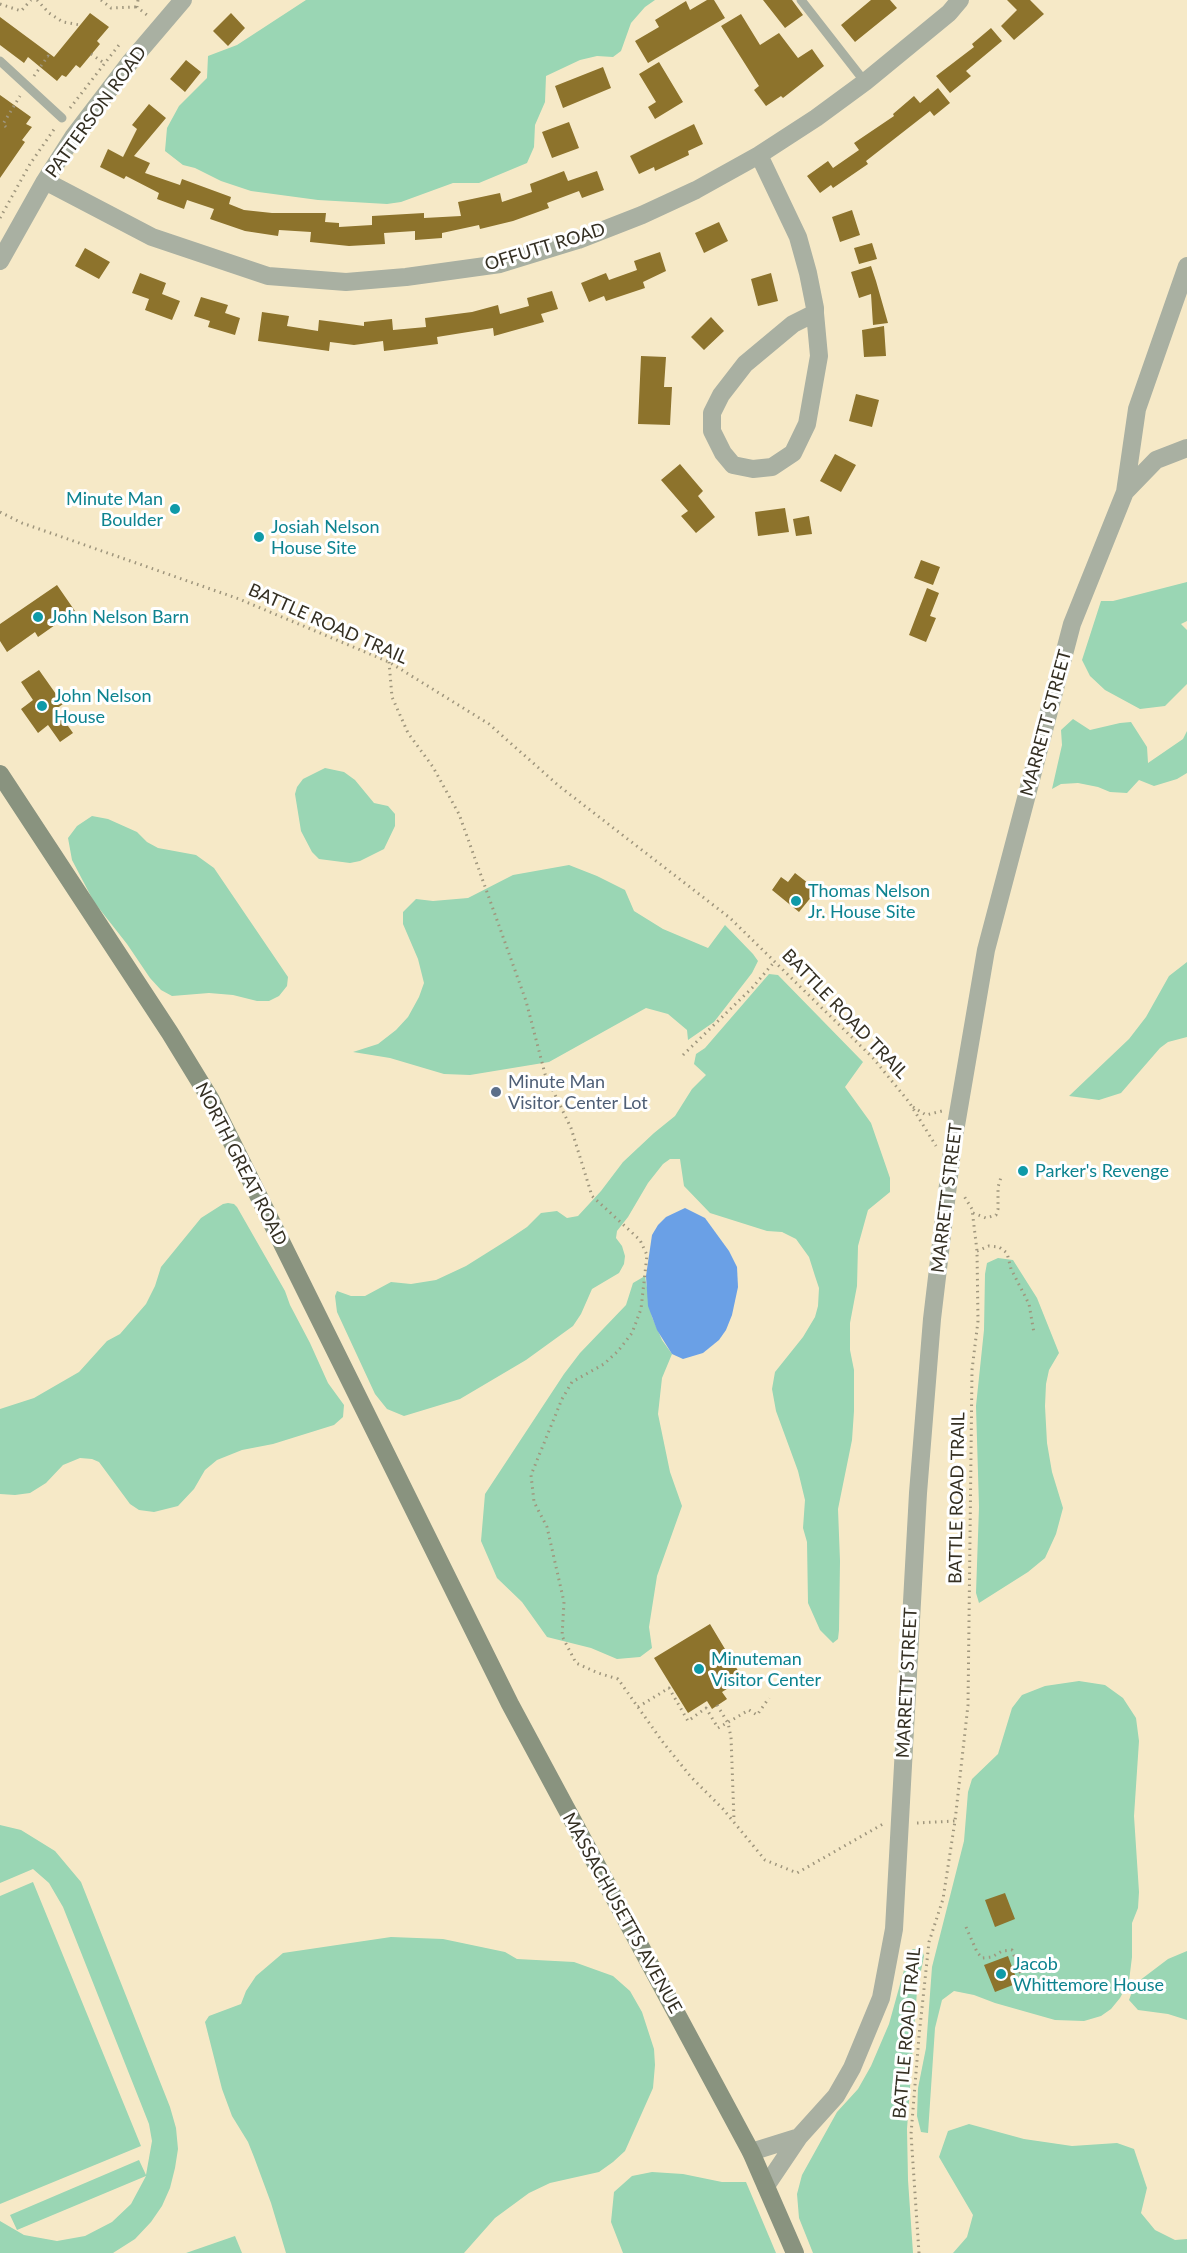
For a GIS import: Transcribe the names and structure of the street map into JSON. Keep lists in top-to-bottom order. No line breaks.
{"streets":{"main road":["NORTH GREAT ROAD","MASSACHUSETTS AVENUE"],"street":["PATTERSON ROAD","OFFUTT ROAD","MARRETT STREET"],"path":["BATTLE ROAD TRAIL"]},"crossings":[["PATTERSON ROAD","OFFUTT ROAD"],["BATTLE ROAD TRAIL","MARRETT STREET"],["MARRETT STREET","MASSACHUSETTS AVENUE"],["NORTH GREAT ROAD","MASSACHUSETTS AVENUE"]],"places":["Minute Man Boulder","Josiah Nelson House Site","John Nelson Barn","John Nelson House","Thomas Nelson Jr. House Site","Minute Man Visitor Center Lot","Parker's Revenge","Minuteman Visitor Center","Jacob Whittemore House"]}
